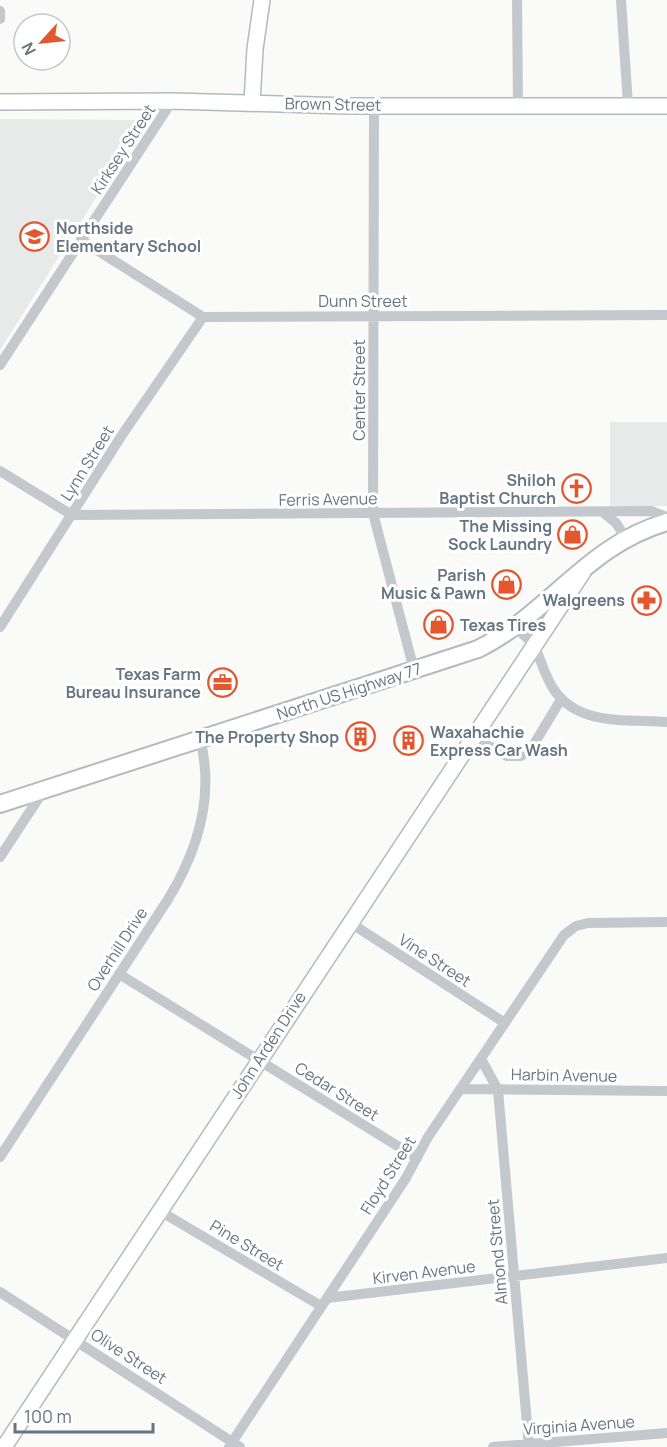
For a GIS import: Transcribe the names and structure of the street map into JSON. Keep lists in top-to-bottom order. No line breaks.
{"streets":{"main road":["North US Highway 77"],"street":["Brown Street","Kirksey Street","Dunn Street","Center Street","Lynn Street","Ferris Avenue","Overhill Drive","Vine Street","John Arden Drive","Harbin Avenue","Cedar Street","Floyd Street","Pine Street","Almond Street","Kirven Avenue","Olive Street","Virginia Avenue"]},"crossings":[["Brown Street","Kirksey Street"],["Brown Street","Center Street"],["Dunn Street","Center Street"],["Dunn Street","Lynn Street"],["Center Street","Ferris Avenue"],["Center Street","North US Highway 77"],["Lynn Street","Ferris Avenue"],["Ferris Avenue","North US Highway 77"],["North US Highway 77","Overhill Drive"],["North US Highway 77","John Arden Drive"],["Overhill Drive","Cedar Street"],["Vine Street","John Arden Drive"],["Vine Street","Floyd Street"],["John Arden Drive","Cedar Street"],["John Arden Drive","Pine Street"],["John Arden Drive","Olive Street"],["Harbin Avenue","Floyd Street"],["Harbin Avenue","Almond Street"],["Cedar Street","Floyd Street"],["Floyd Street","Pine Street"],["Floyd Street","Almond Street"],["Floyd Street","Kirven Avenue"],["Floyd Street","Olive Street"],["Pine Street","Kirven Avenue"],["Almond Street","Kirven Avenue"],["Almond Street","Virginia Avenue"]],"places":{"school or university":["Northside Elementary School"],"church":["Shiloh Baptist Church"],"shop":["The Missing Sock Laundry","Parish Music & Pawn","Texas Tires"],"pharmacy":["Walgreens"],"office":["Texas Farm Bureau Insurance"],"building":["The Property Shop","Waxahachie Express Car Wash"]},"scale_bar":"100 m","north":"bottom left"}
